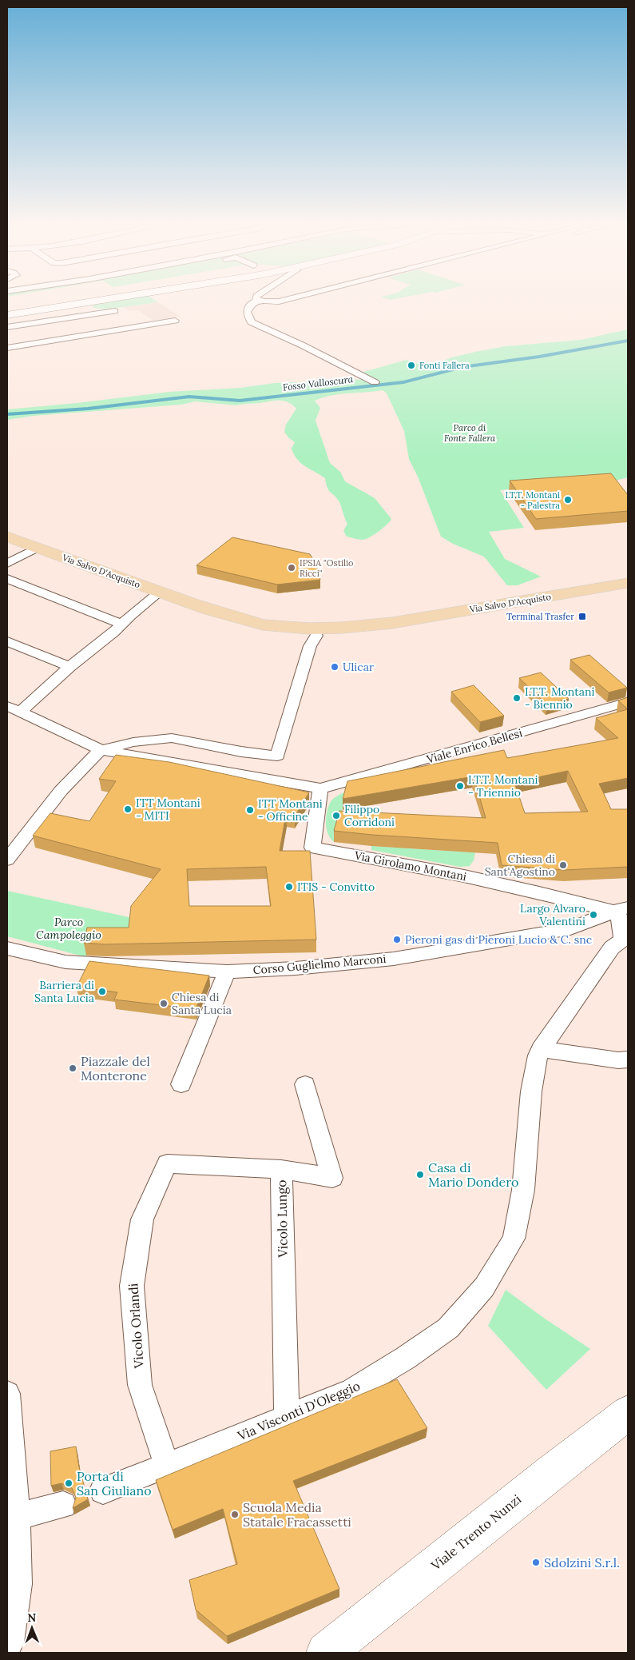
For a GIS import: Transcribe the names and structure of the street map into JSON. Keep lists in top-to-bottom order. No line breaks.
{"streets":{"main road":["Via Salvo D'Acquisto","Viale Trento Nunzi"],"street":["Viale Enrico Bellesi","Via Girolamo Montani","Corso Guglielmo Marconi","Vicolo Lungo","Vicolo Orlandi","Via Visconti D'Oleggio"]},"crossings":[["Viale Enrico Bellesi","Via Girolamo Montani"],["Via Girolamo Montani","Corso Guglielmo Marconi"],["Via Girolamo Montani","Via Visconti D'Oleggio"],["Corso Guglielmo Marconi","Via Visconti D'Oleggio"],["Vicolo Lungo","Vicolo Orlandi"],["Vicolo Lungo","Via Visconti D'Oleggio"],["Vicolo Orlandi","Via Visconti D'Oleggio"]],"water":["Fosso Valloscura"],"parks":["Parco di Fonte Fallera","Parco Campoleggio"],"places":{"other":["Fonti Fallera","I.T.T. Montani - Palestra","IPSIA \"Ostilio Ricci\"","Ulicar","I.T.T. Montani - Biennio","I.T.T. Montani - Triennio","ITT Montani - MITI","ITT Montani - Officine","Filippo Corridoni","Chiesa di Sant'Agostino","ITIS - Convitto","Largo Alvaro Valentini","Pieroni gas di Pieroni Lucio & C. snc","Barriera di Santa Lucia","Chiesa di Santa Lucia","Piazzale del Monterone","Casa di Mario Dondero","Porta di San Giuliano","Scuola Media Statale Fracassetti","Sdolzini S.r.l."],"transit":["Terminal Trasfer"]},"north":"top"}
